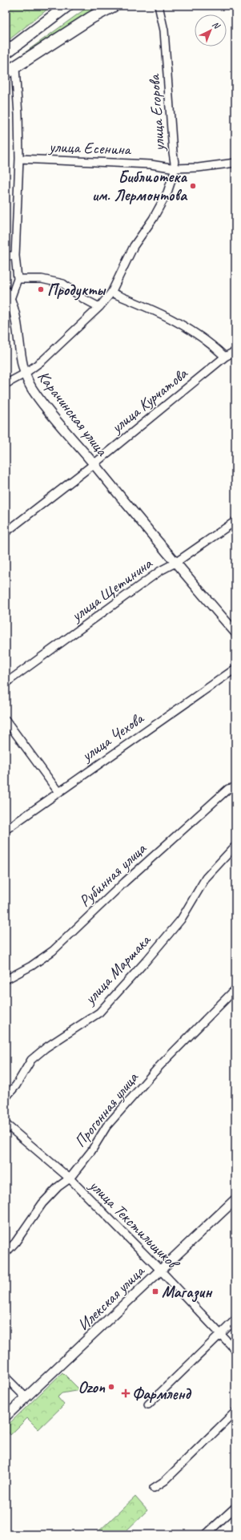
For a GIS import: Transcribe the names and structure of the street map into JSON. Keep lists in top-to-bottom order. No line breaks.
{"streets":{"street":["улица Егорова","улица Есенина","улица Курчатова","Карачинская улица","улица Щетинина","улица Чехова","Рубинная улица","улица Маршака","Прогонная улица","улица Текстильщиков","Илекская улица"]},"crossings":[["улица Егорова","улица Есенина"],["улица Егорова","Карачинская улица"],["улица Есенина","Карачинская улица"],["улица Курчатова","Карачинская улица"],["Карачинская улица","улица Щетинина"],["Прогонная улица","улица Текстильщиков"],["улица Текстильщиков","Илекская улица"]],"places":{"other":["Библиотека им. Лермонтова","Продукты","Ozon"],"transit":["Магазин"],"health":["Фармленд"]},"north":"top right"}
